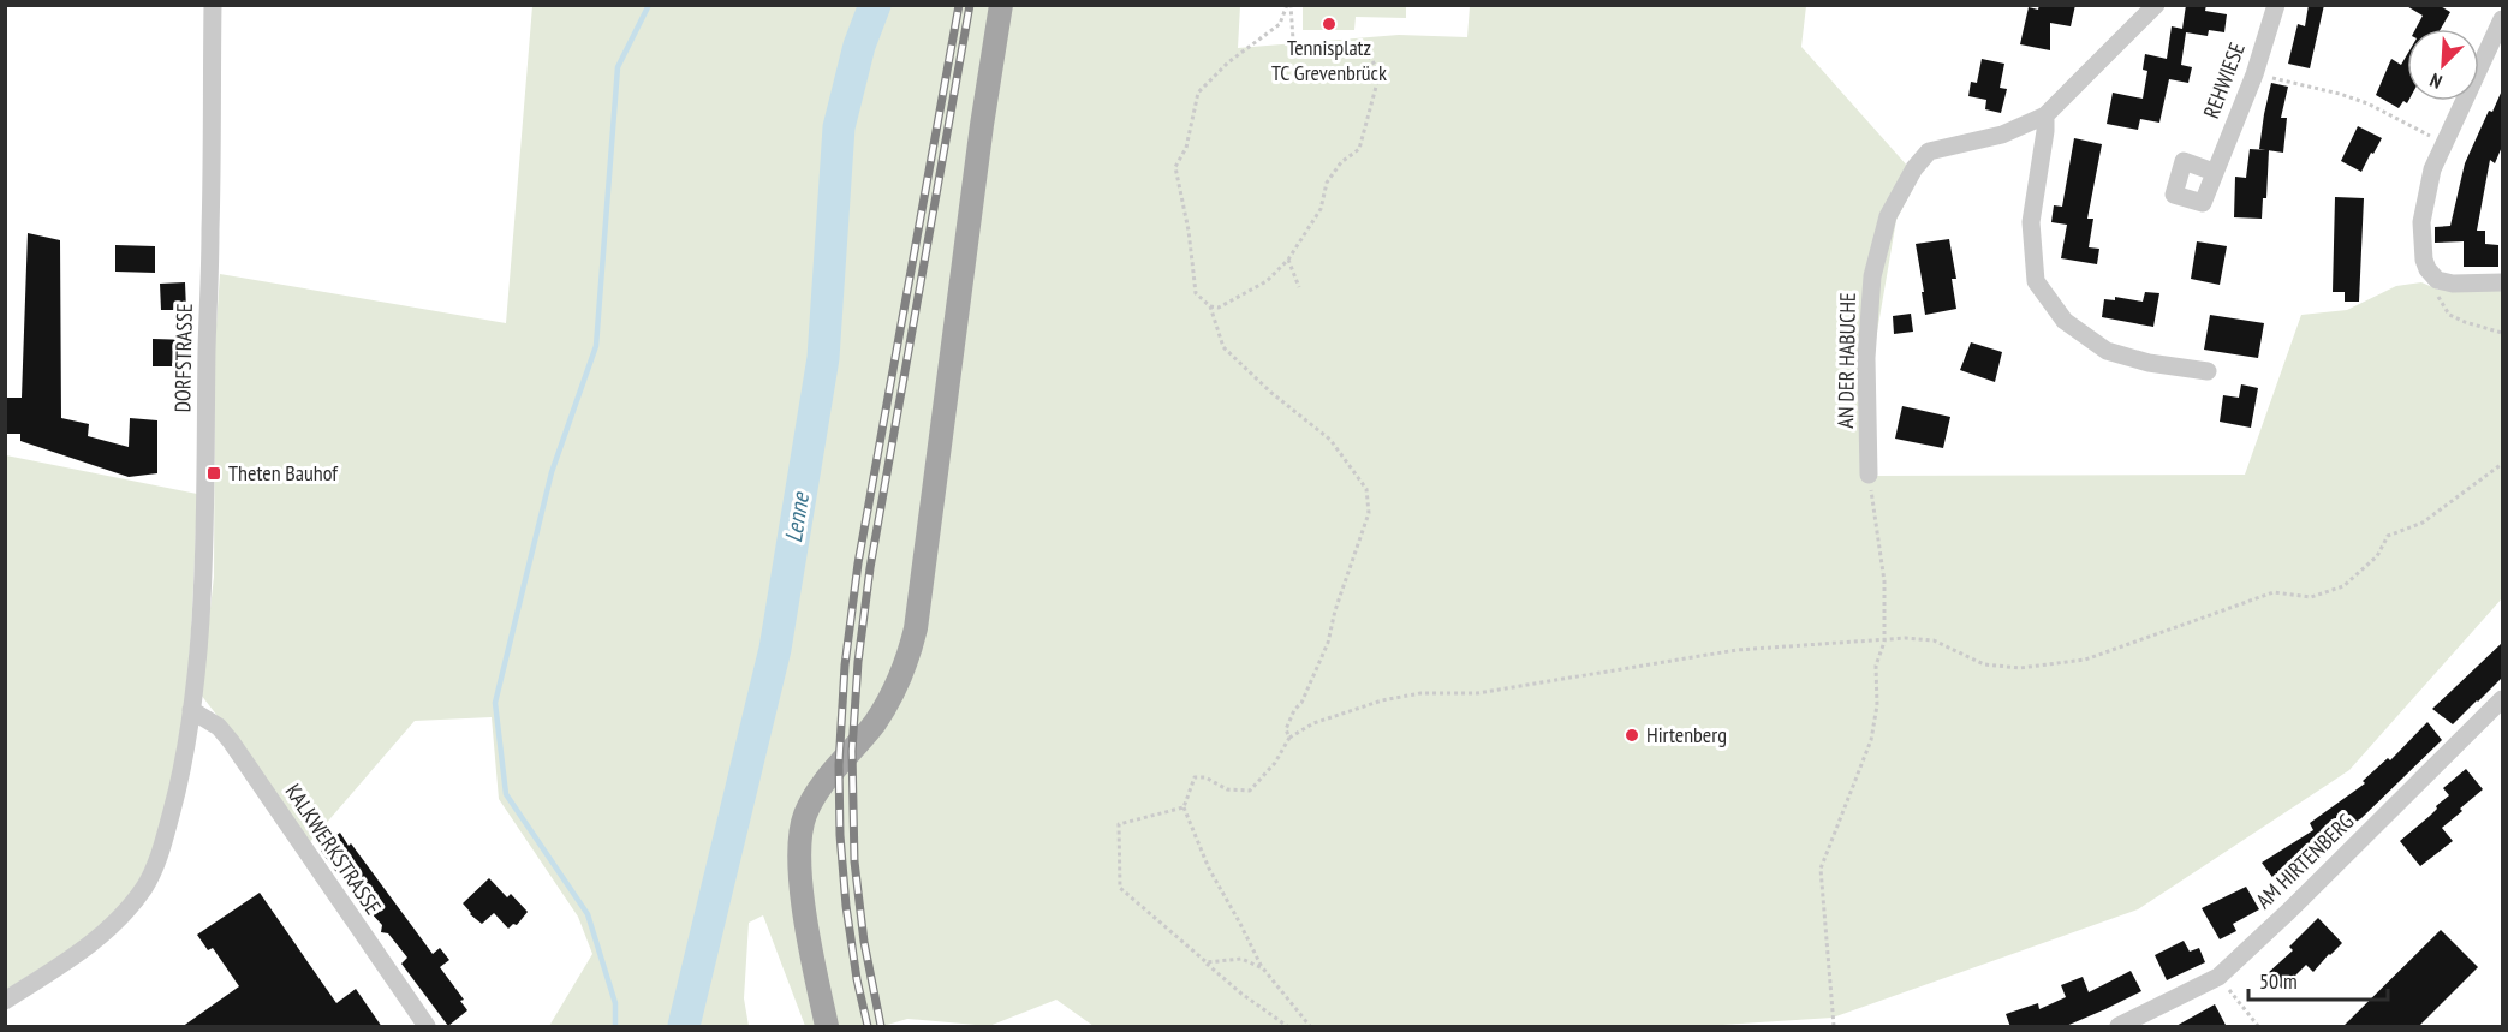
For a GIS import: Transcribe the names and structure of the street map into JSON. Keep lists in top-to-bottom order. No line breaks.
{"streets":{"street":["REHWIESE","DORFSTRASSE","AN DER HABUCHE","KALKWERKSTRASSE","AM HIRTENBERG"]},"crossings":[["DORFSTRASSE","KALKWERKSTRASSE"]],"water":["Lenne"],"places":{"other":["Tennisplatz TC Grevenbrück","Hirtenberg"],"transit":["Theten Bauhof"]},"scale_bar":"50 m","north":"bottom left"}
